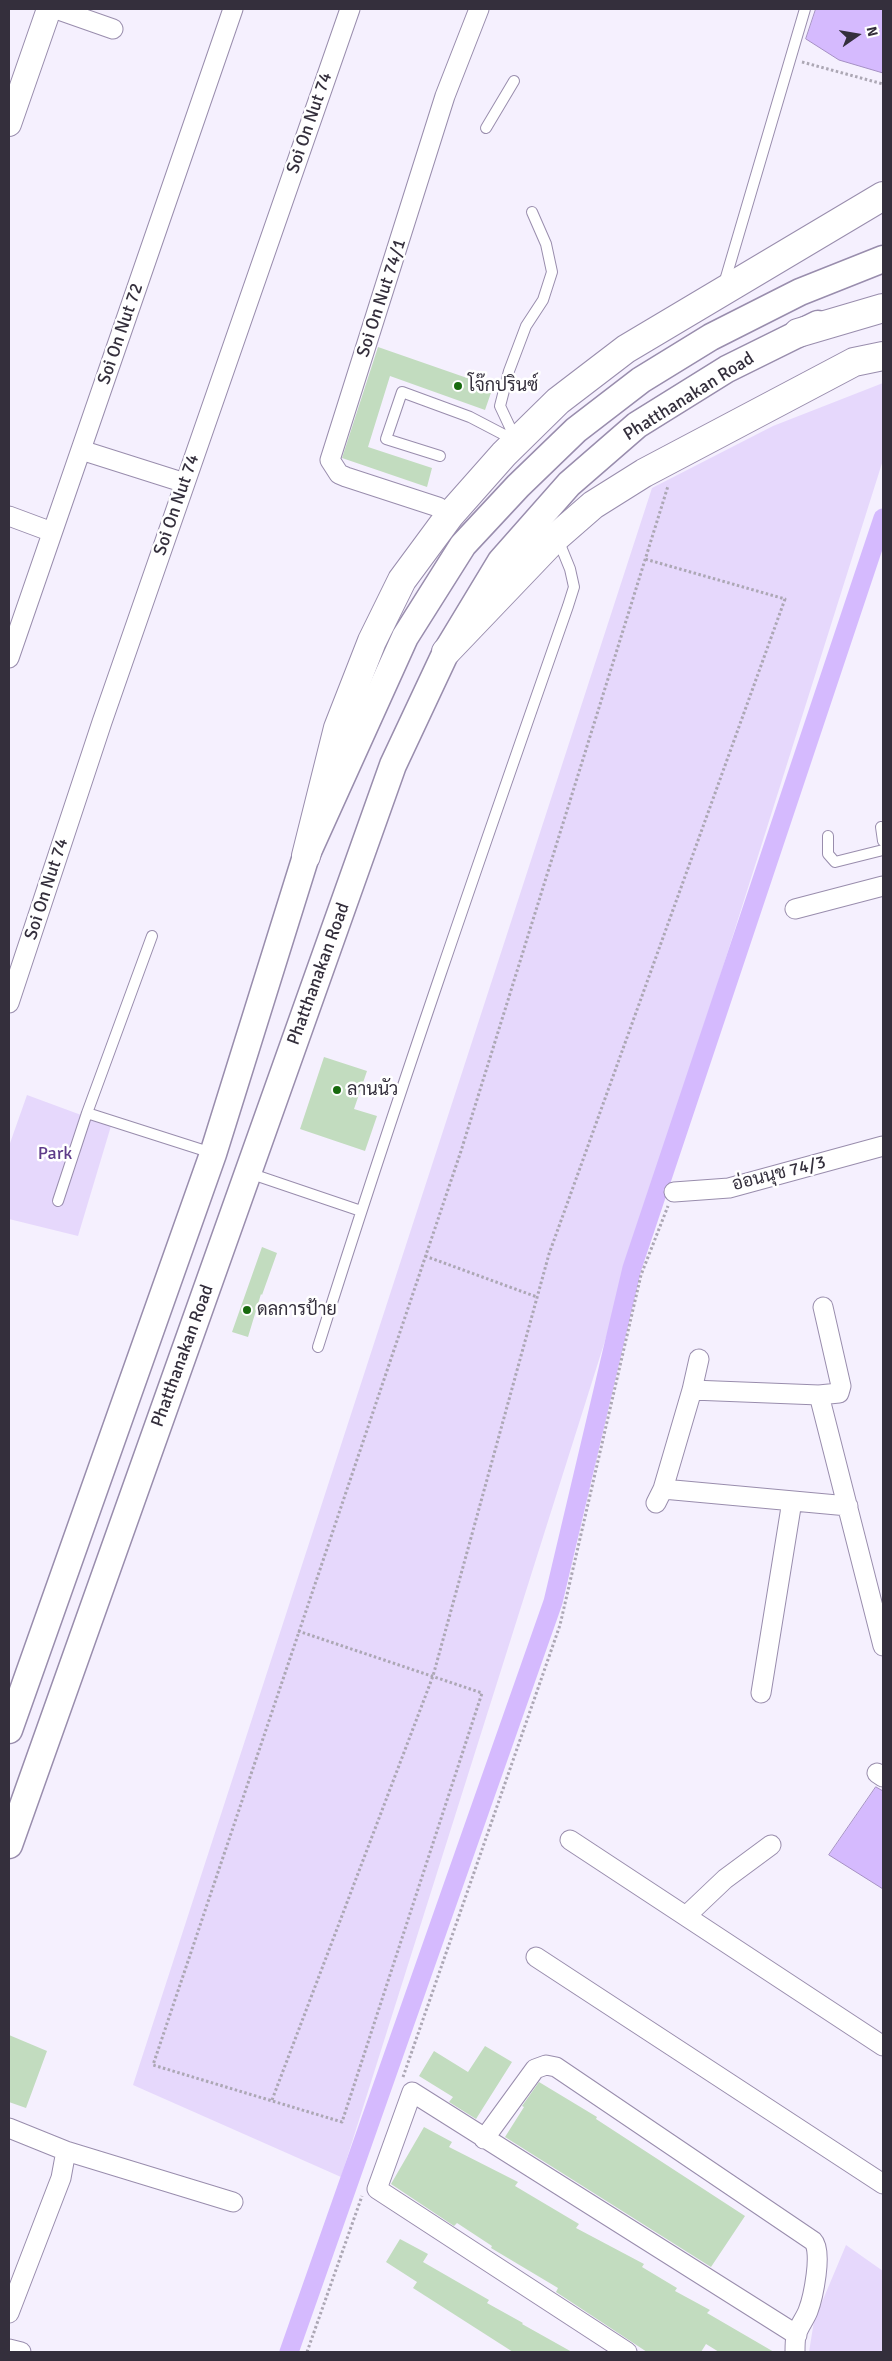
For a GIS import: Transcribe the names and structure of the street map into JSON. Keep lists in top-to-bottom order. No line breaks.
{"streets":{"main road":["Phatthanakan Road"],"street":["Soi On Nut 74","Soi On Nut 74/1","Soi On Nut 72","อ่อนนุช 74/3"]},"parks":["Park"],"places":["โจ๊กปรินซ์","ลานนัว","ดลการป้าย"],"north":"right"}
